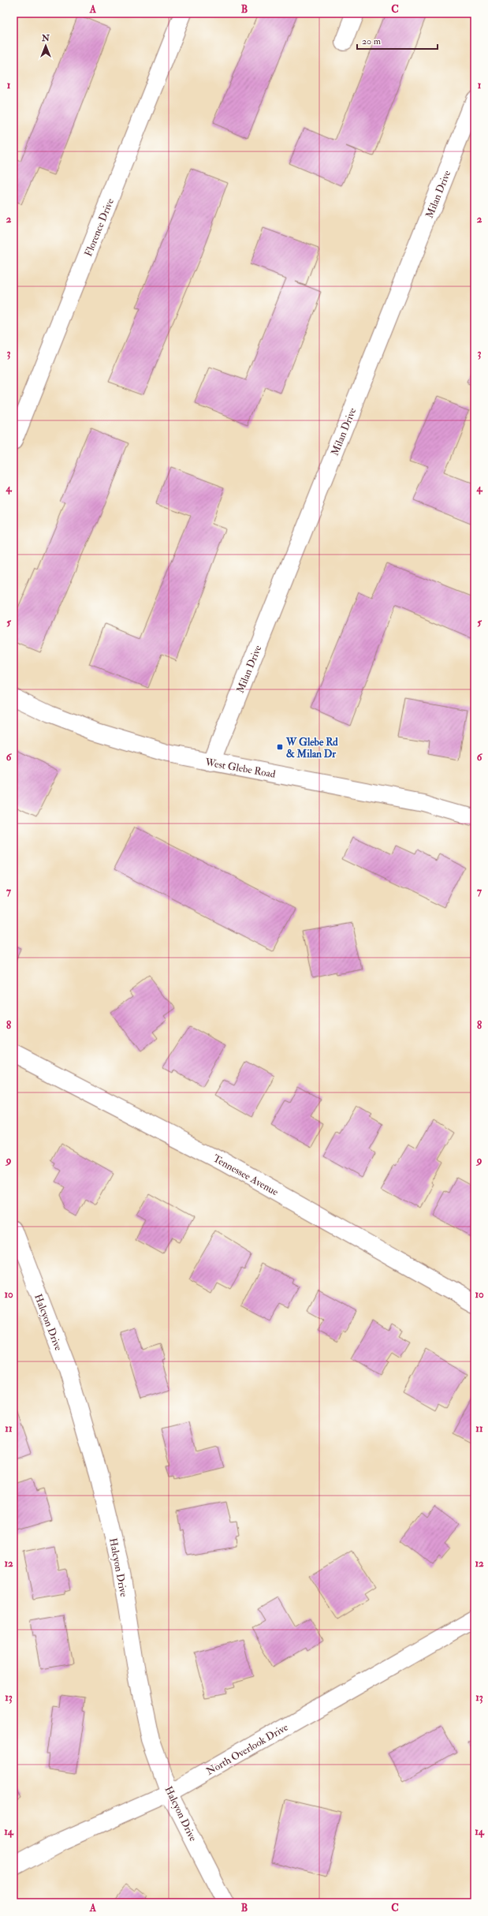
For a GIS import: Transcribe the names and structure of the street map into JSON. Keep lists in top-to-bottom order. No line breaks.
{"streets":{"street":["Milan Drive","Florence Drive","West Glebe Road","Tennessee Avenue","Halcyon Drive","North Overlook Drive"]},"crossings":[["Milan Drive","West Glebe Road"],["Halcyon Drive","North Overlook Drive"]],"places":{"transit":["W Glebe Rd & Milan Dr"]},"scale_bar":"20 m","north":"top","grid":{"columns":["A","B","C"],"rows":["1","2","3","4","5","6","7","8","9","10","11","12","13","14"]}}
